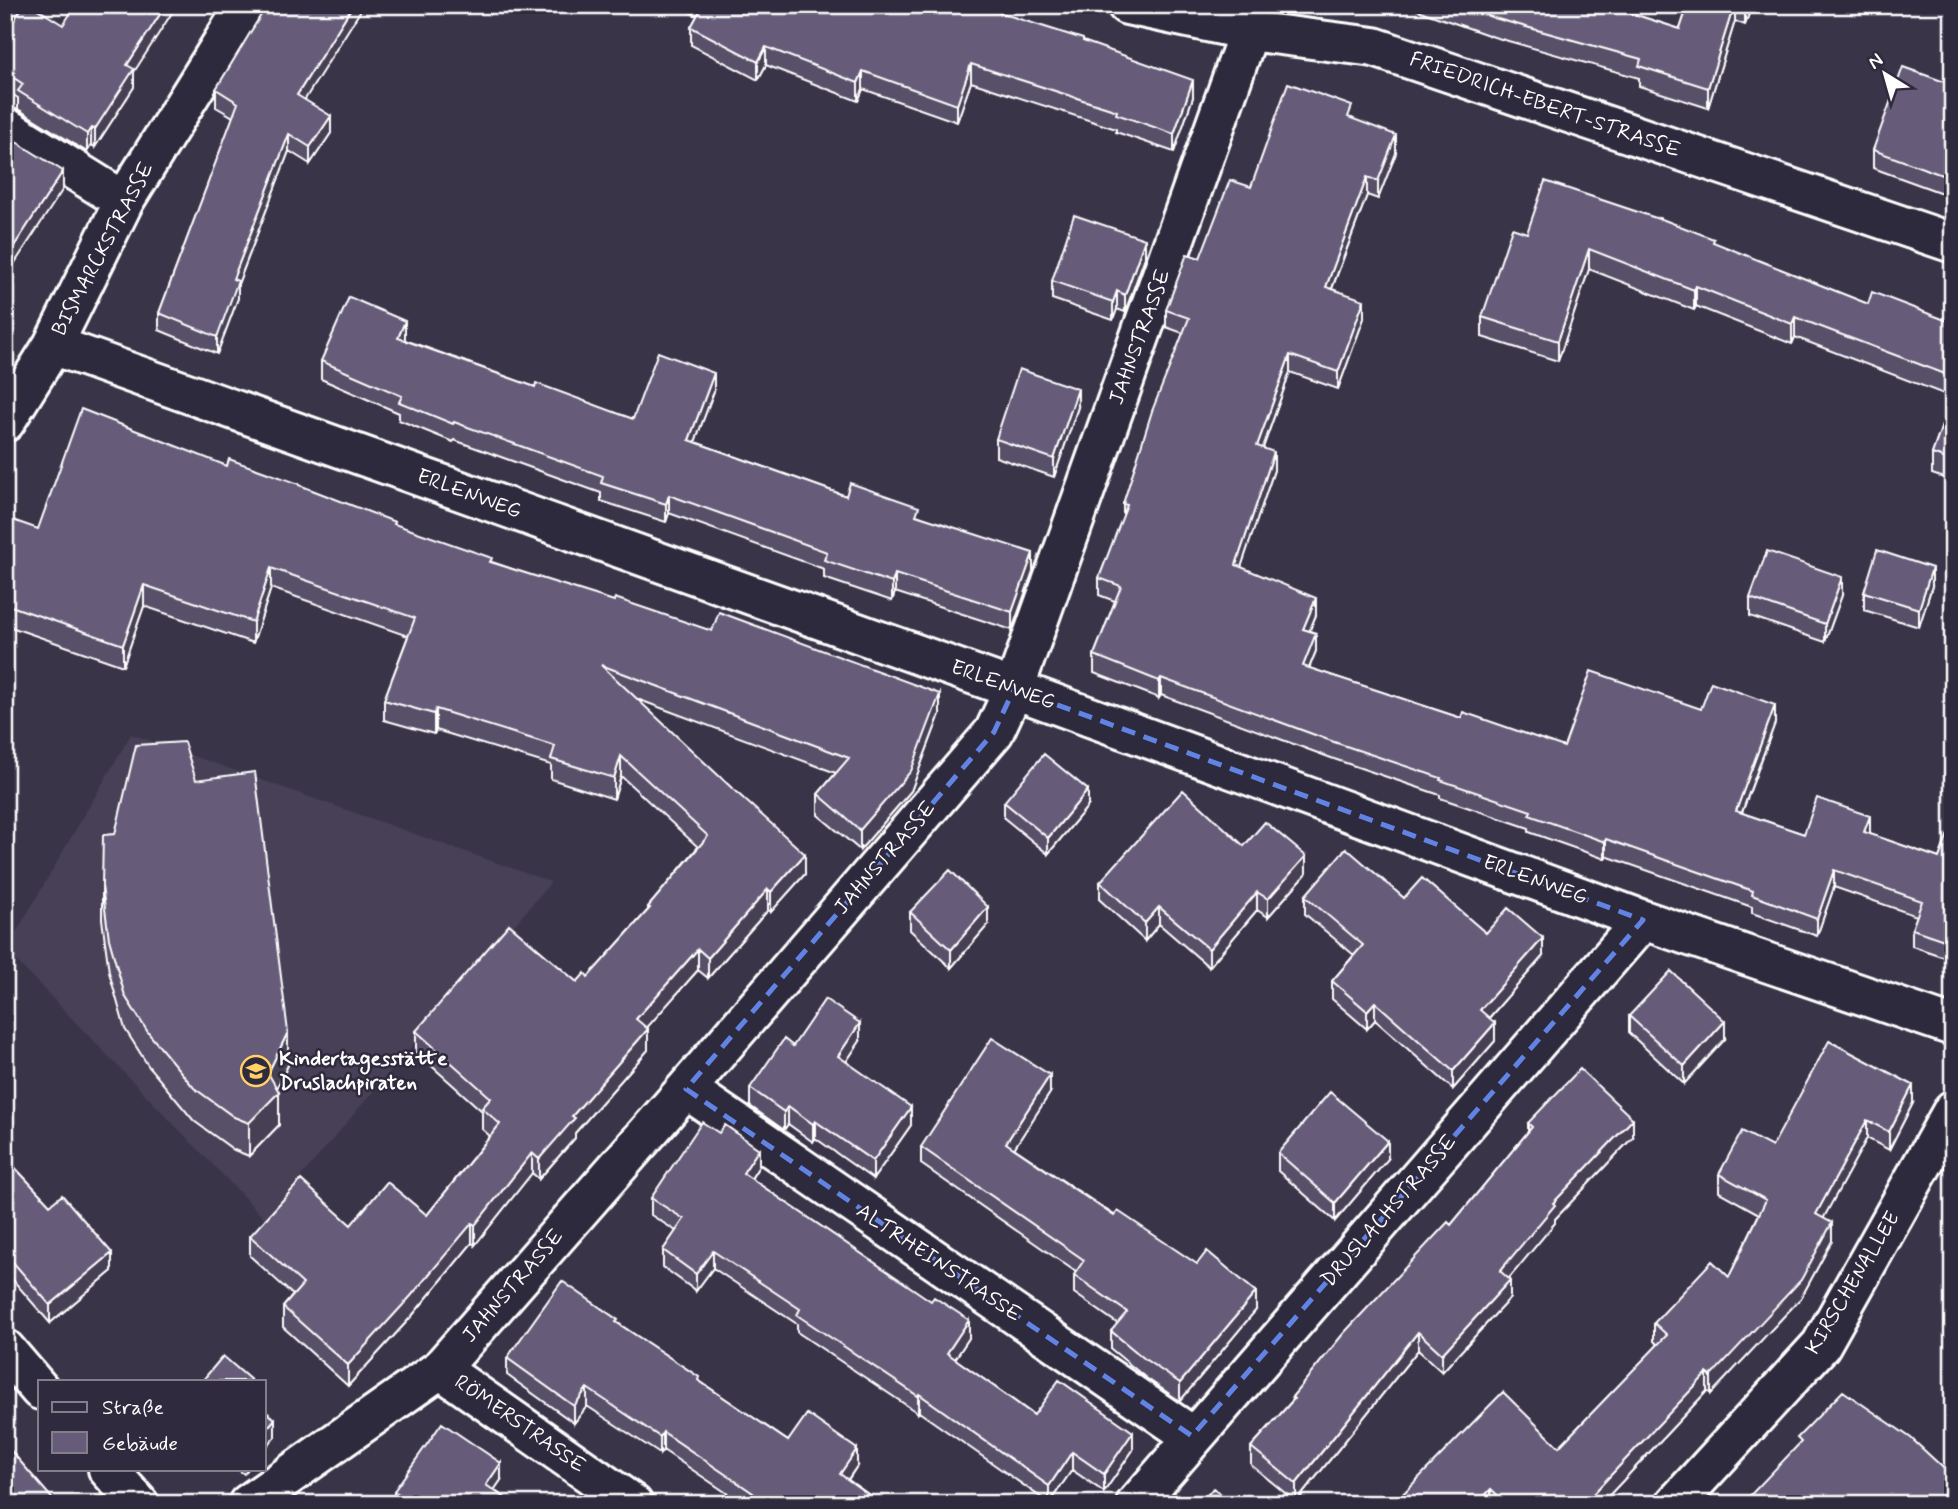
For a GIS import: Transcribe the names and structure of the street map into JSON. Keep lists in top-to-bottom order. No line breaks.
{"streets":{"street":["FRIEDRICH-EBERT-STRASSE","BISMARCKSTRASSE","JAHNSTRASSE","ERLENWEG","DRUSLACHSTRASSE","ALTRHEINSTRASSE","KIRSCHENALLEE","RÖMERSTRASSE"]},"crossings":[["FRIEDRICH-EBERT-STRASSE","JAHNSTRASSE"],["BISMARCKSTRASSE","ERLENWEG"],["JAHNSTRASSE","ERLENWEG"],["JAHNSTRASSE","ALTRHEINSTRASSE"],["JAHNSTRASSE","RÖMERSTRASSE"],["ERLENWEG","DRUSLACHSTRASSE"],["DRUSLACHSTRASSE","ALTRHEINSTRASSE"]],"places":{"school or university":["Kindertagesstätte Druslachpiraten"]},"legend":["Straße","Gebäude"],"north":"top left"}
